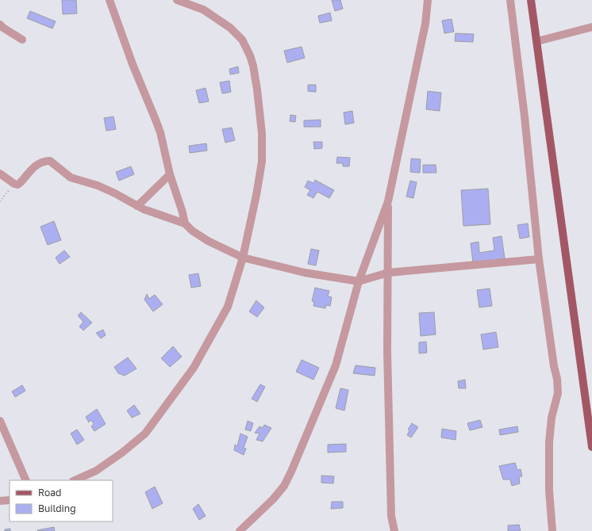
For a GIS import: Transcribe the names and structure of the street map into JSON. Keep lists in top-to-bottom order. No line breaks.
{"legend":["Road","Building"]}
